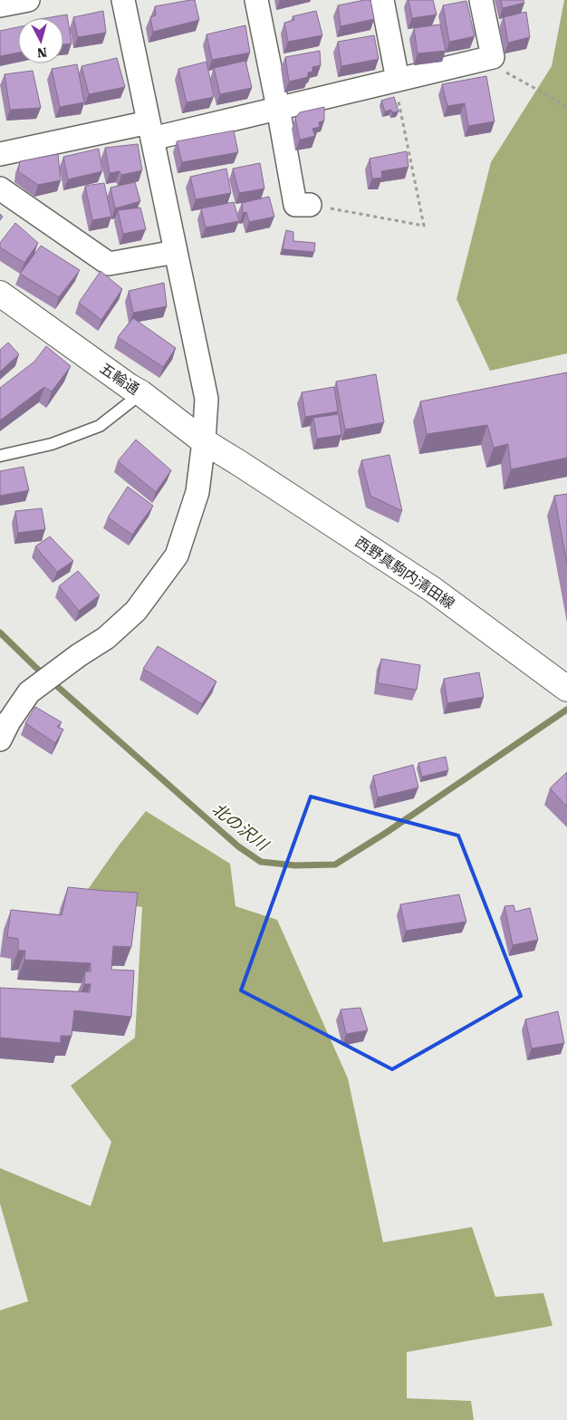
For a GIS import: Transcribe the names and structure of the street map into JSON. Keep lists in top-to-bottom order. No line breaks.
{"streets":{"main road":["五輪通","西野真駒内清田線"]},"crossings":[["五輪通","西野真駒内清田線"]],"water":["北の沢川"],"north":"bottom"}
